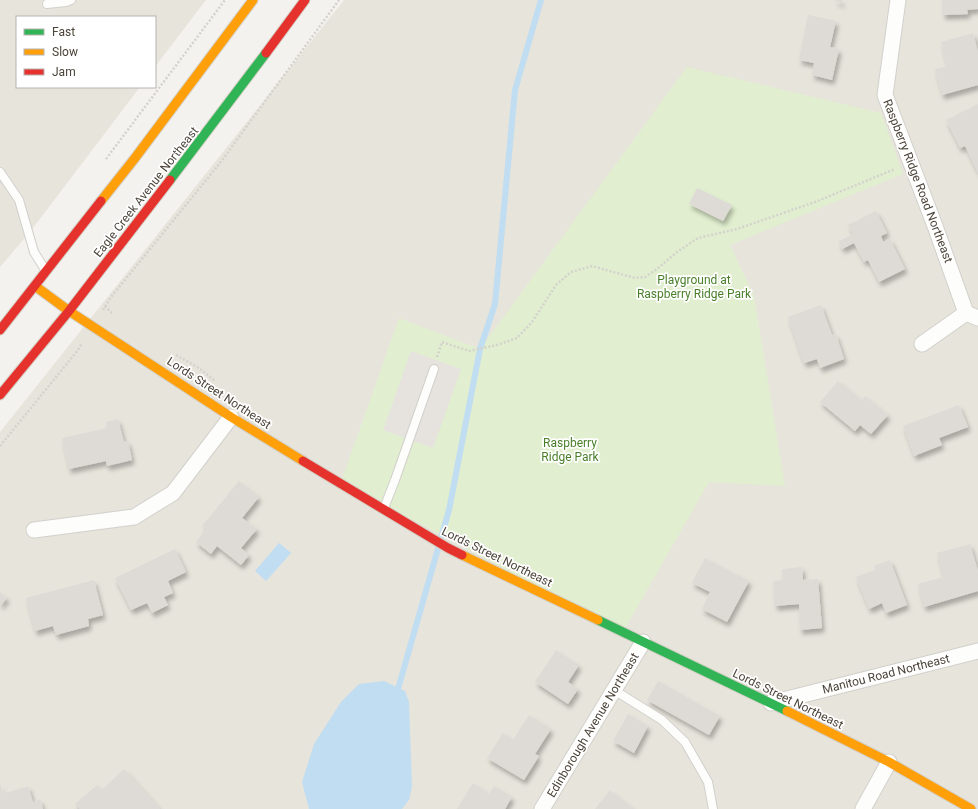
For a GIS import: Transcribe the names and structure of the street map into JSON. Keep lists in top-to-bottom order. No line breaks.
{"streets":{"street":["Raspberry Ridge Road Northeast","Eagle Creek Avenue Northeast","Lords Street Northeast","Manitou Road Northeast","Edinborough Avenue Northeast"]},"crossings":[["Eagle Creek Avenue Northeast","Lords Street Northeast"],["Lords Street Northeast","Manitou Road Northeast"],["Lords Street Northeast","Edinborough Avenue Northeast"]],"parks":["Playground at Raspberry Ridge Park","Raspberry Ridge Park"],"legend":["Fast","Slow","Jam"]}
